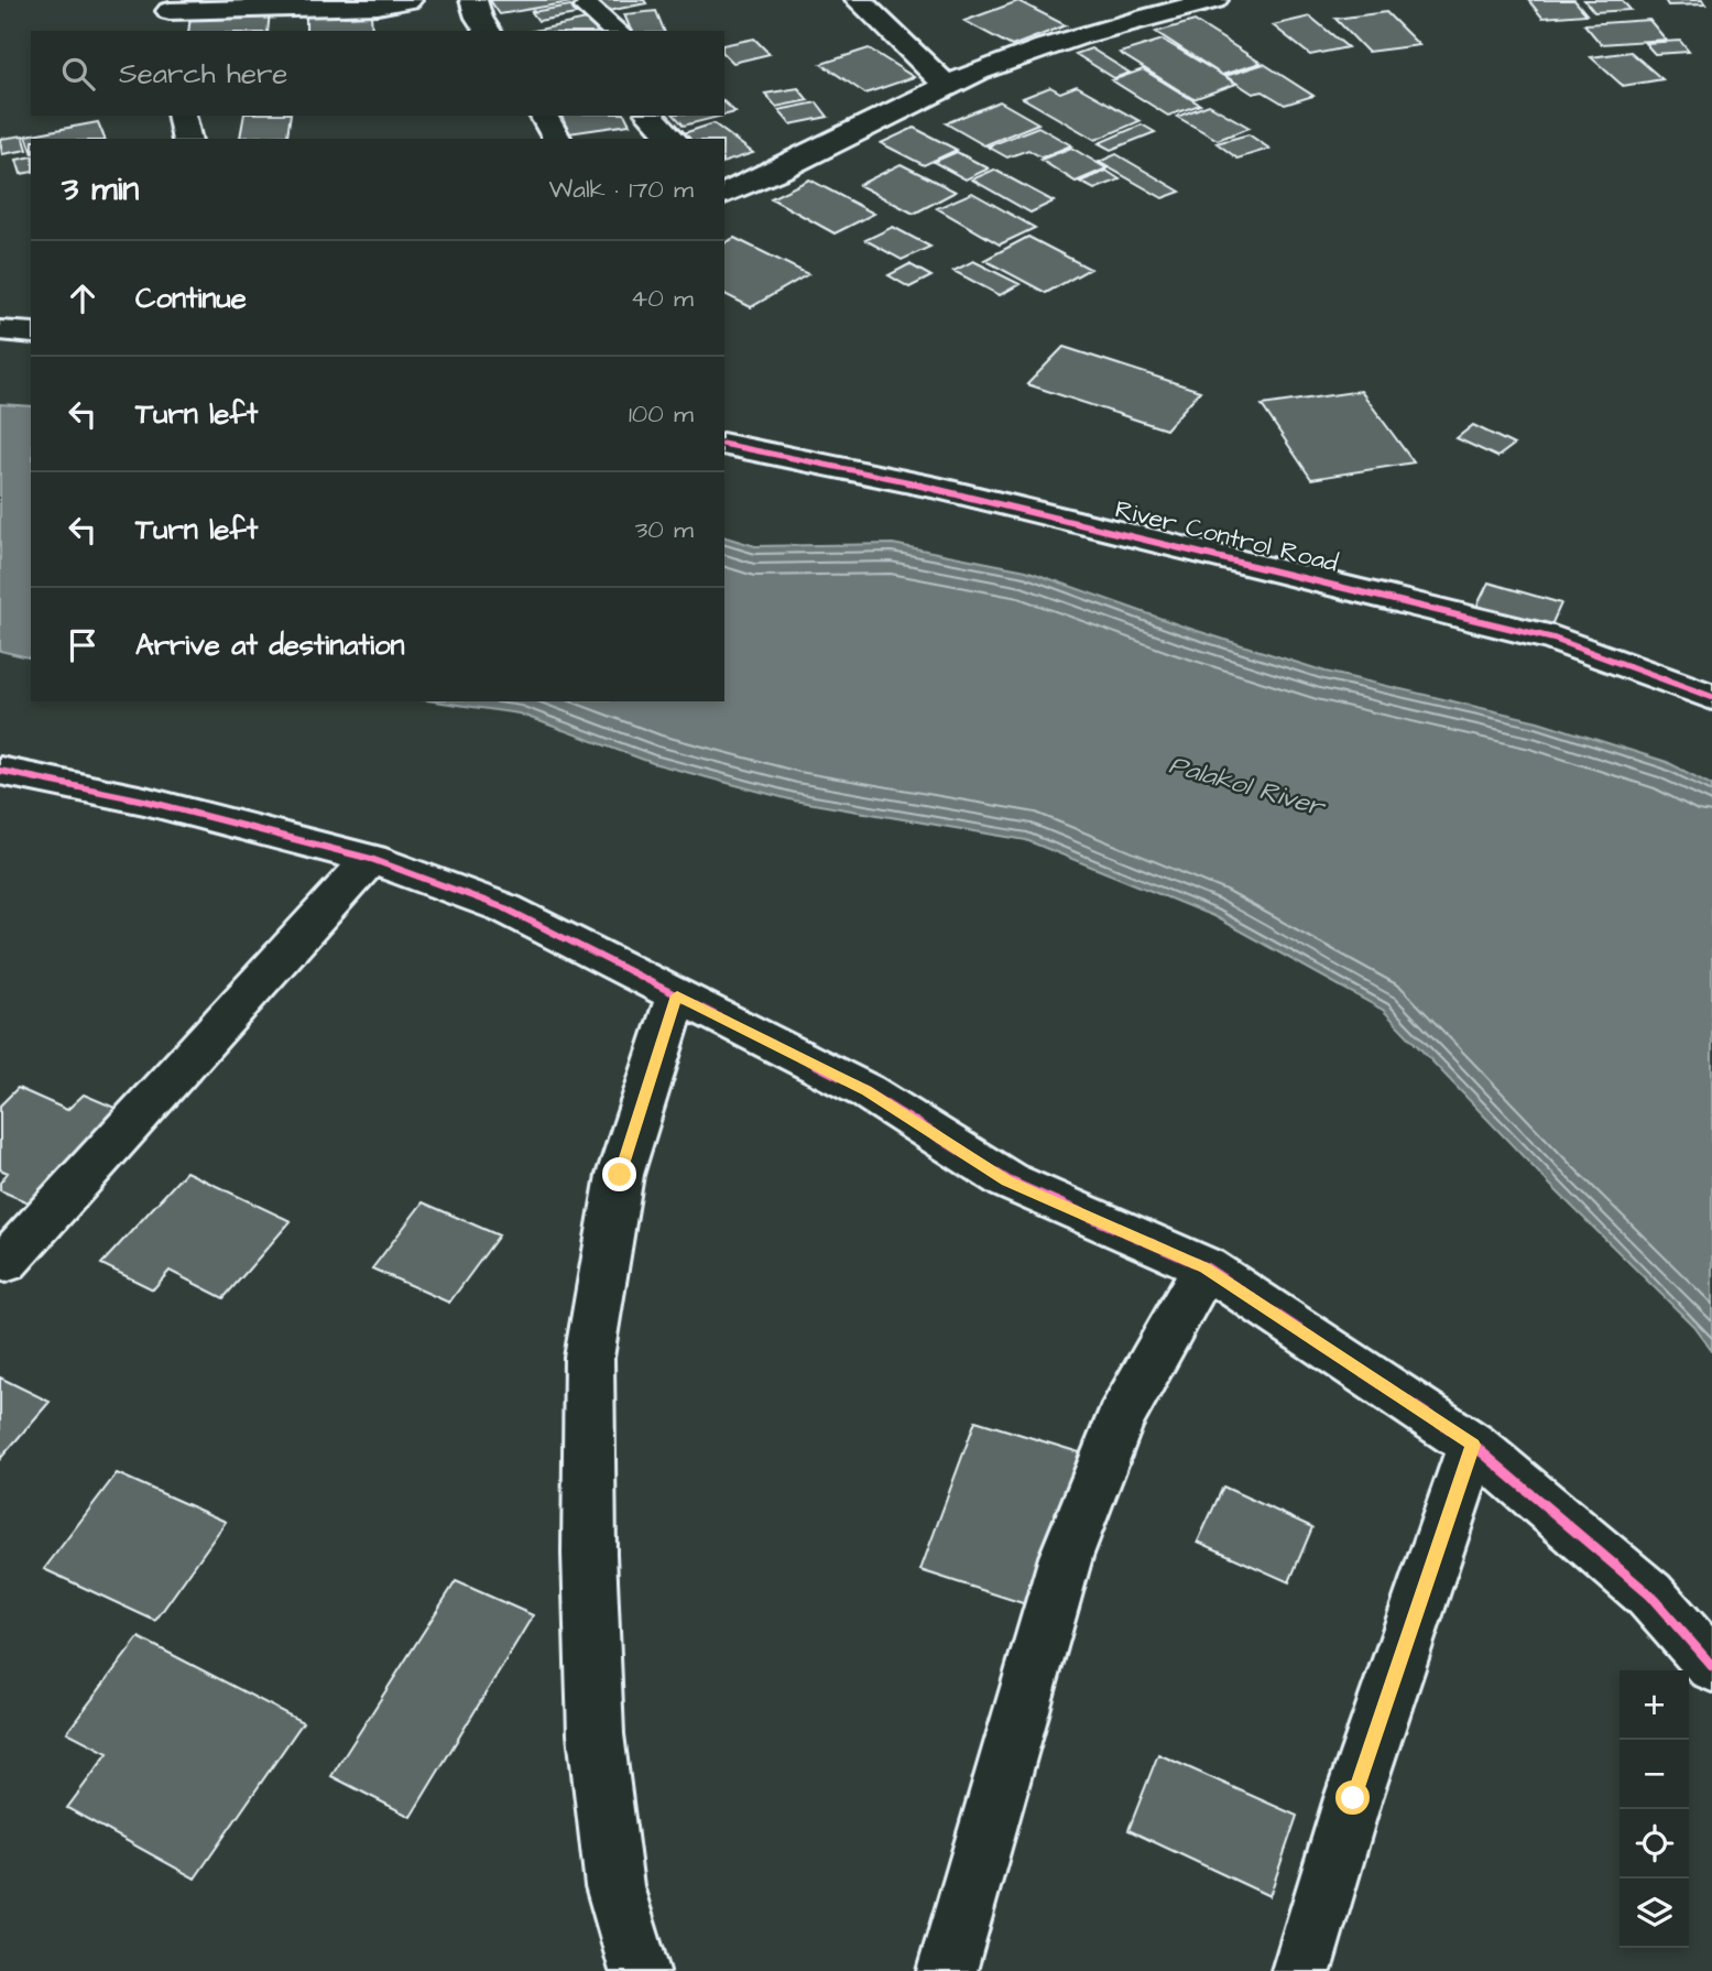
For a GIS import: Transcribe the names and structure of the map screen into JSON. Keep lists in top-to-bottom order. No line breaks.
{"streets":{"street":["River Control Road"]},"water":["Palakol River"],"page":{"search":"Search here","heading":["3 min","Walk · 170 m"],"list":[["Continue","40 m"],["Turn left","100 m"],["Turn left","30 m"],"Arrive at destination"],"map_buttons":["+","−"]}}
